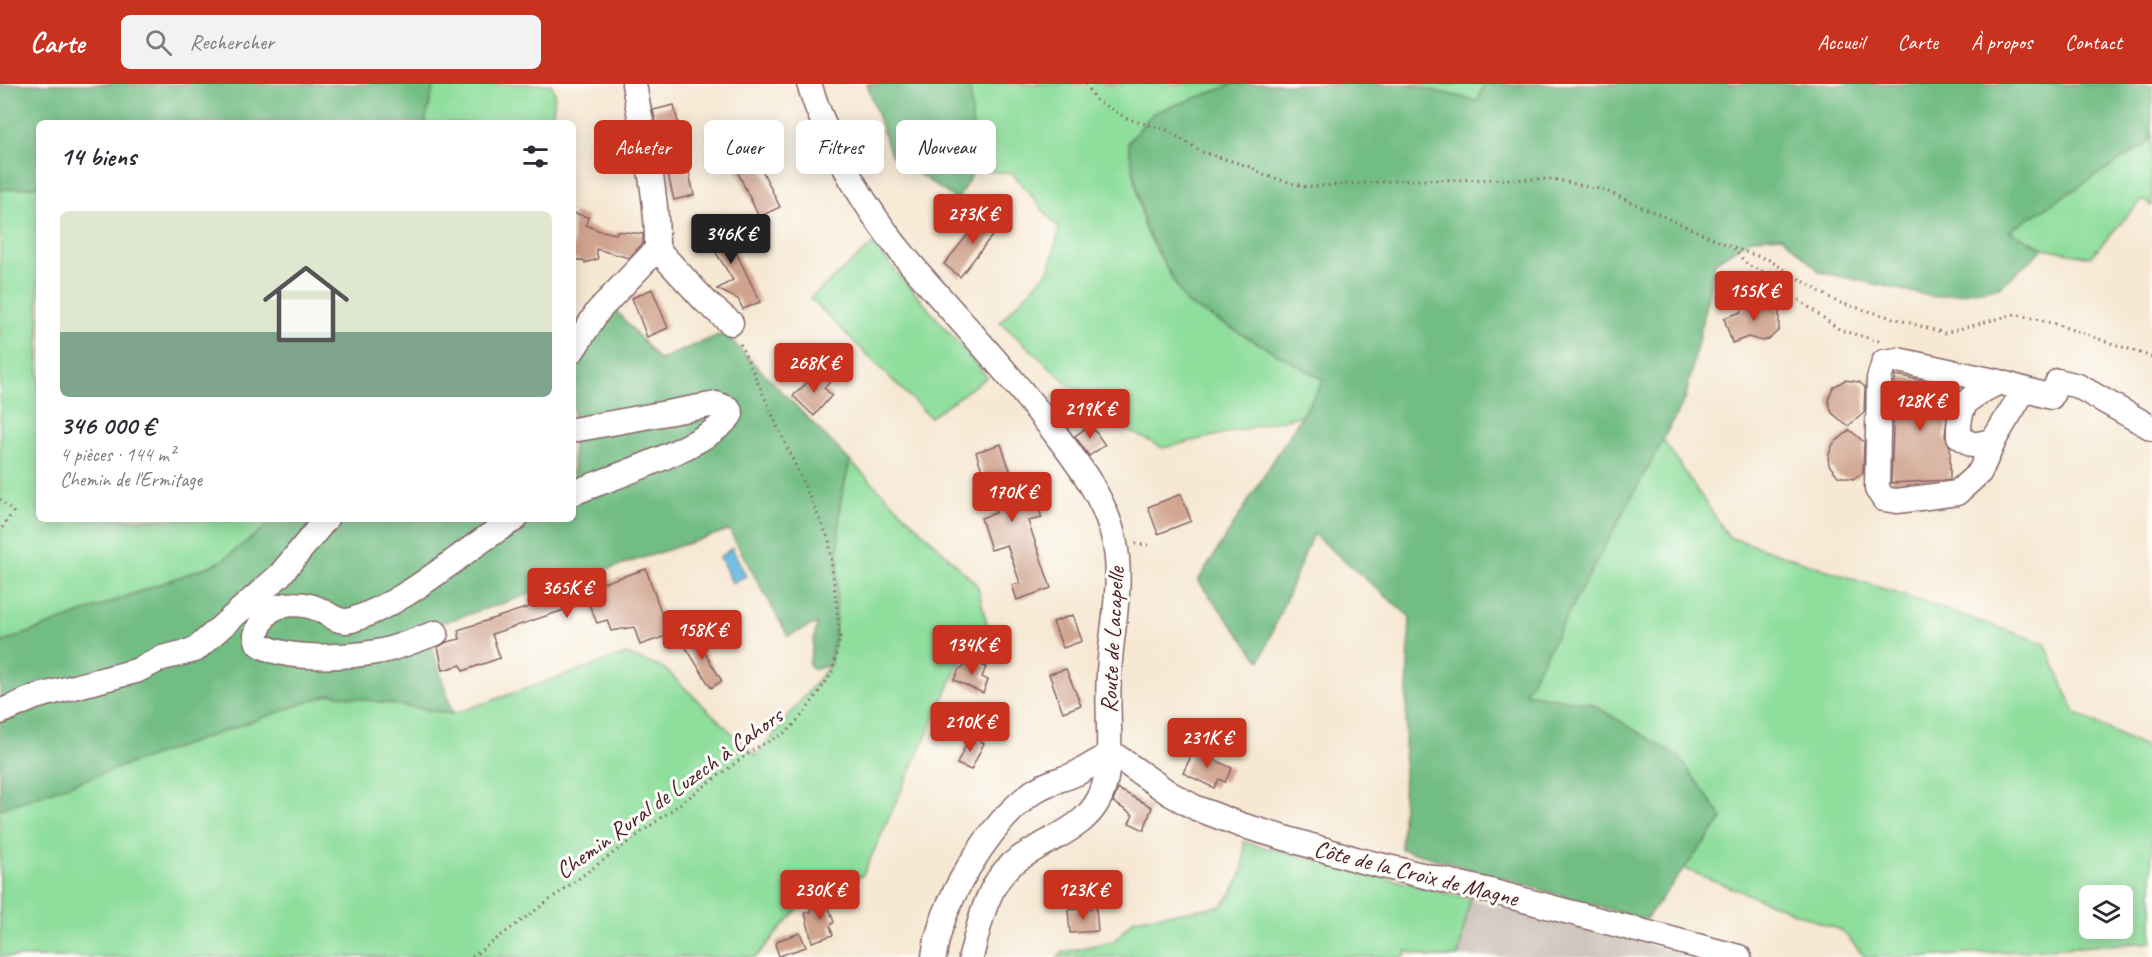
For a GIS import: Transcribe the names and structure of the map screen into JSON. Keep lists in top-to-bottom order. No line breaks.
{"streets":{"street":["Route de Lacapelle","Côte de la Croix de Magne"],"path":["Chemin Rural de Luzech à Cahors"]},"crossings":[["Route de Lacapelle","Côte de la Croix de Magne"]],"page":{"header":"Carte","search":"Rechercher","nav":["Accueil","Carte","À propos","Contact"],"chip":["Acheter","Louer","Filtres","Nouveau"],"heading":"14 biens","list":[{"name":"346 000 €","note":"4 pièces · 144 m² · Chemin de l'Ermitage"}],"price":["273K €","346K €","155K €","268K €","128K €","219K €","170K €","365K €","158K €","134K €","210K €","231K €","230K €","123K €"]}}
